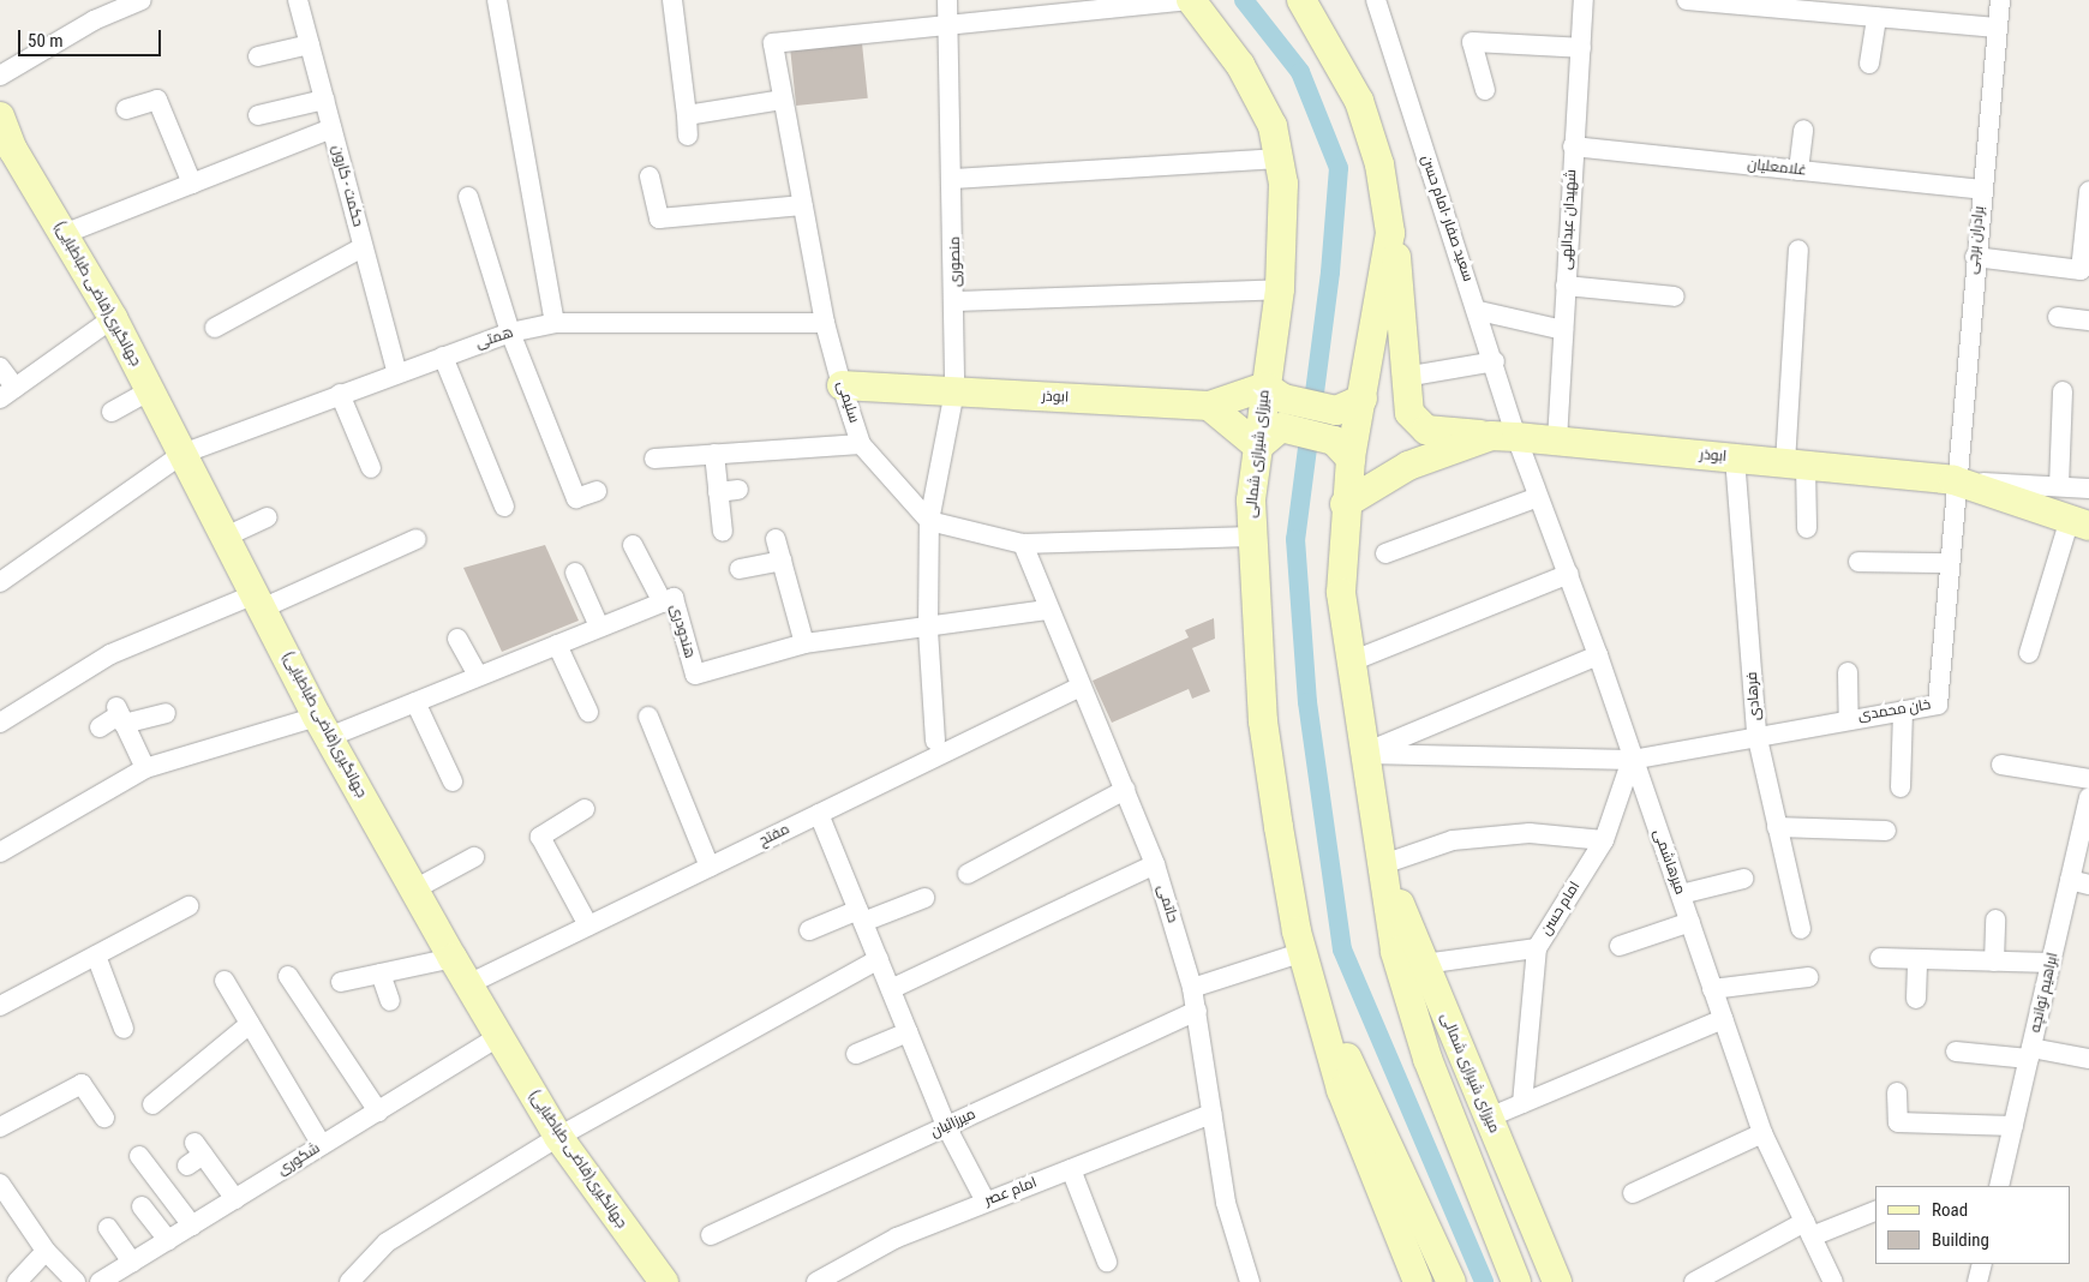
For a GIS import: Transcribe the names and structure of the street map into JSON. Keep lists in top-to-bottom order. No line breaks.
{"streets":{"street":["غلامعلیان","حکمت - کارون","سعید صفار -امام حسن","شهیدان عبدالهی","برادران برجی","منصوری","جهانگیری(قاضی طباطبایی)","همتی","ابوذر","سلیمی","میرزای شیرازی شمالی","هندودری","فرهادی","خان محمدی","مفتح","میرهاشمی","حاتمی","امام حسن","ابراهیم توانچه","میرزائیان","شکوری","امام عصر"]},"crossings":[["غلامعلیان","شهیدان عبدالهی"],["غلامعلیان","برادران برجی"],["حکمت - کارون","همتی"],["سعید صفار -امام حسن","ابوذر"],["سعید صفار -امام حسن","میرهاشمی"],["شهیدان عبدالهی","ابوذر"],["برادران برجی","ابوذر"],["برادران برجی","خان محمدی"],["منصوری","ابوذر"],["منصوری","سلیمی"],["جهانگیری(قاضی طباطبایی)","همتی"],["جهانگیری(قاضی طباطبایی)","هندودری"],["جهانگیری(قاضی طباطبایی)","مفتح"],["جهانگیری(قاضی طباطبایی)","شکوری"],["همتی","سلیمی"],["ابوذر","سلیمی"],["ابوذر","میرزای شیرازی شمالی"],["ابوذر","فرهادی"],["ابوذر","خان محمدی"],["ابوذر","میرهاشمی"],["میرزای شیرازی شمالی","خان محمدی"],["هندودری","حاتمی"],["فرهادی","خان محمدی"],["خان محمدی","میرهاشمی"],["خان محمدی","امام حسن"],["مفتح","حاتمی"],["میرهاشمی","امام حسن"],["حاتمی","میرزائیان"],["حاتمی","امام عصر"]],"legend":["Road","Building"],"scale_bar":"50 m"}
